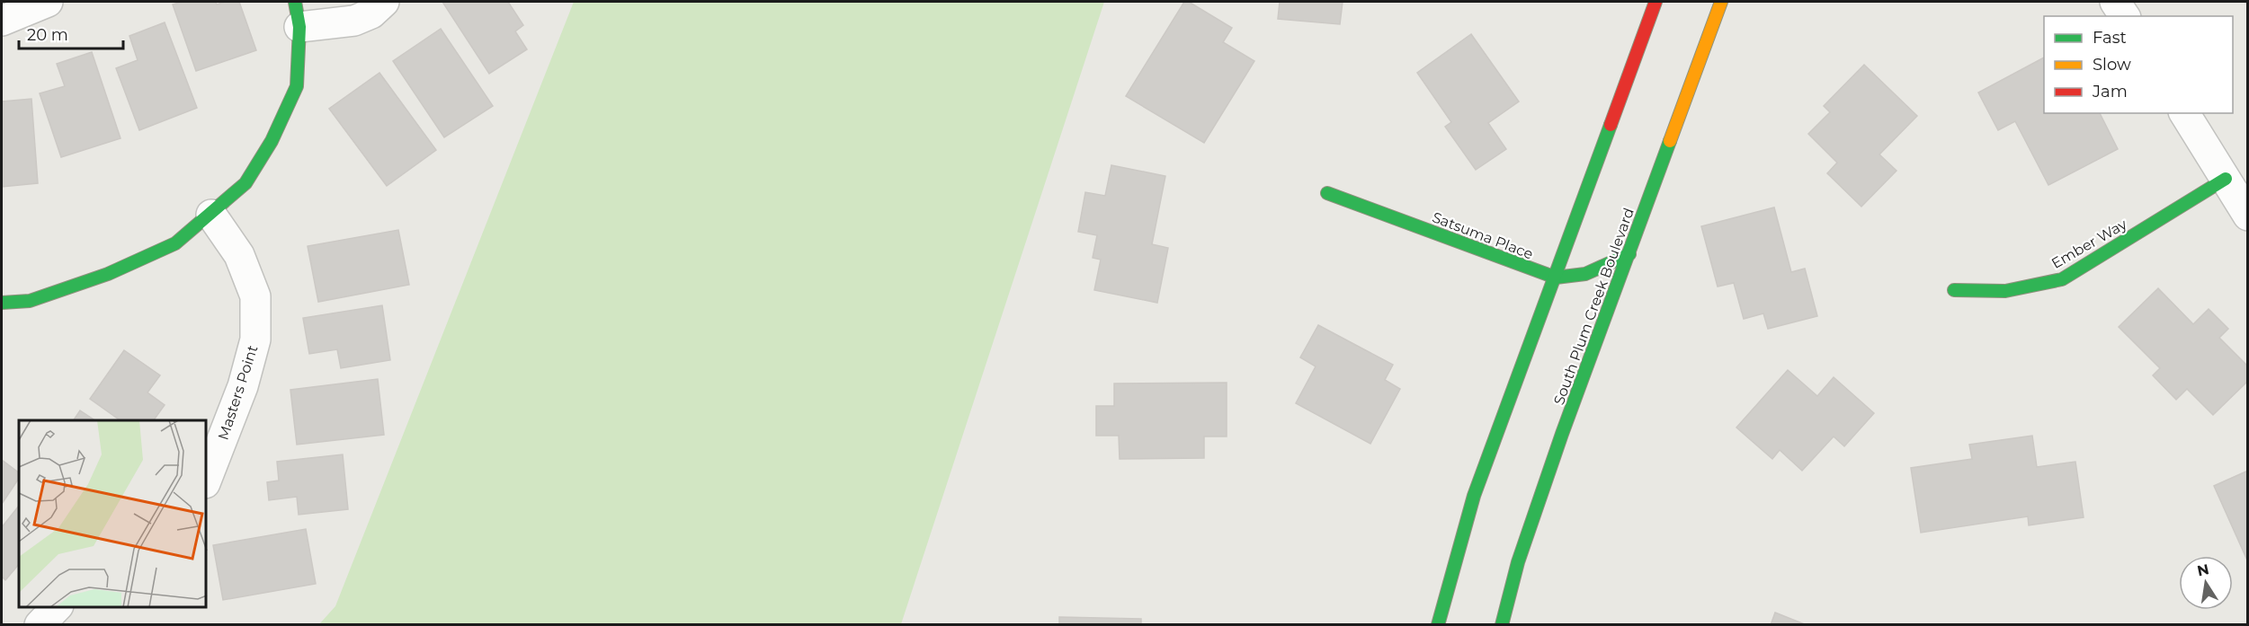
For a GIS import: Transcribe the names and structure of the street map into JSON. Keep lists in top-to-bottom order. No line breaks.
{"streets":{"street":["Satsuma Place","Ember Way","South Plum Creek Boulevard","Masters Point"]},"crossings":[["Satsuma Place","South Plum Creek Boulevard"]],"legend":["Fast","Slow","Jam"],"scale_bar":"20 m","north":"top"}
